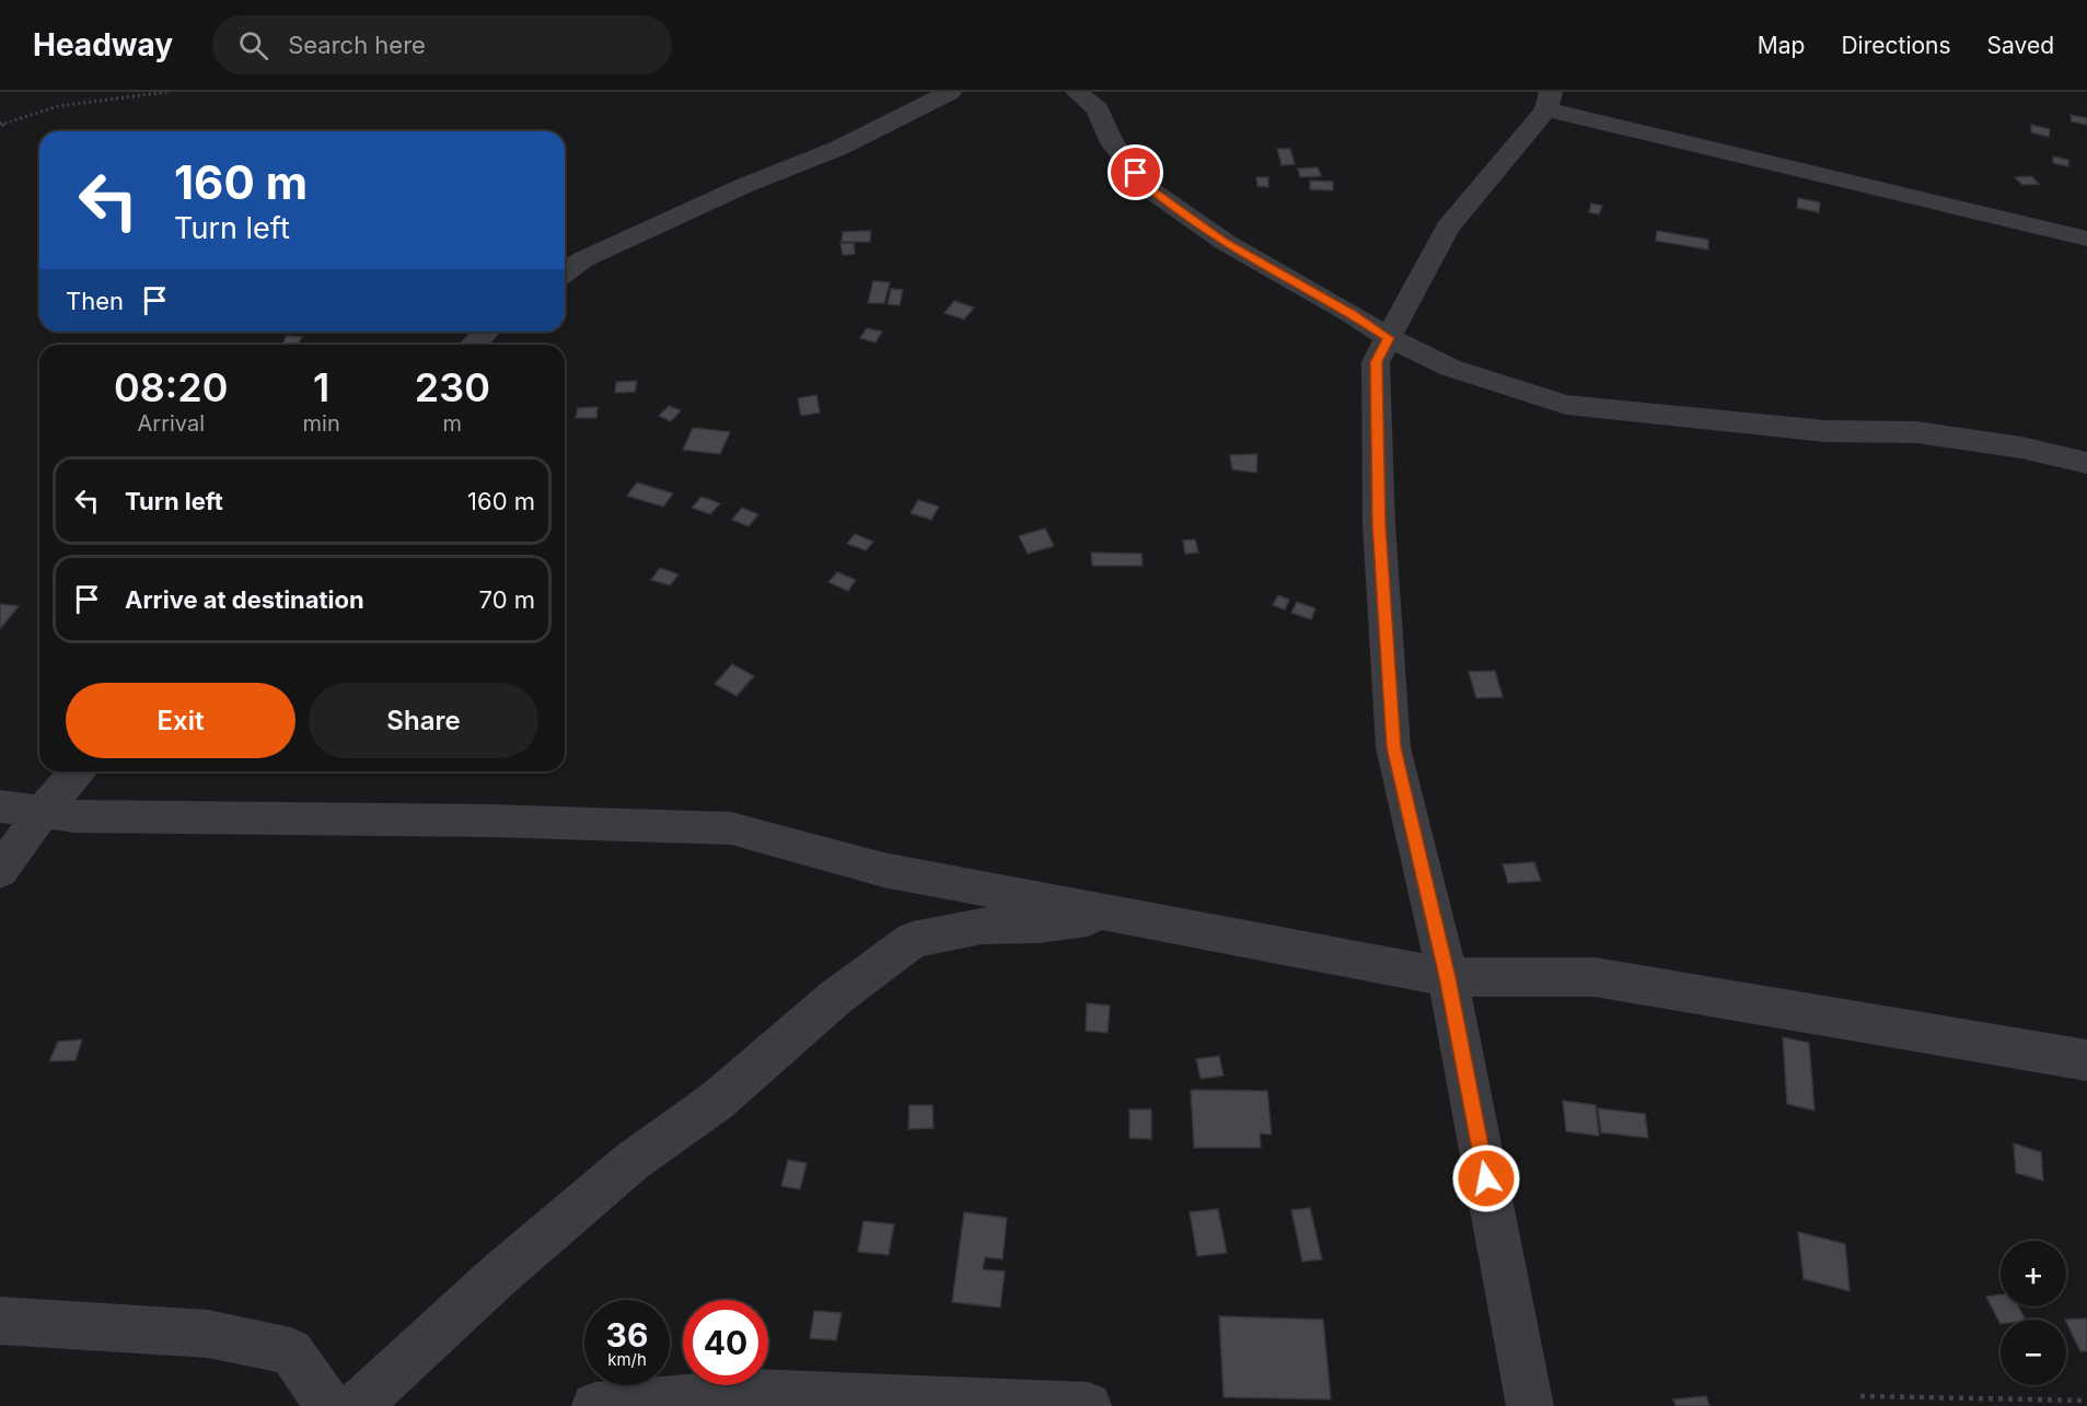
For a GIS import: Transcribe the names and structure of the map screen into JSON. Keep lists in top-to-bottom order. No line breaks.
{"page":{"header":"Headway","search":"Search here","nav":["Map","Directions","Saved"],"turn":["160 m","Turn left"],"then":"Then","eta":["08:20","Arrival","1","min","230","m"],"list":[{"name":"Turn left","value":"160 m"},{"name":"Arrive at destination","value":"70 m"}],"buttons":["Exit","Share"],"map_buttons":["+","−"],"speed":"36 km/h","limit":"40"}}
